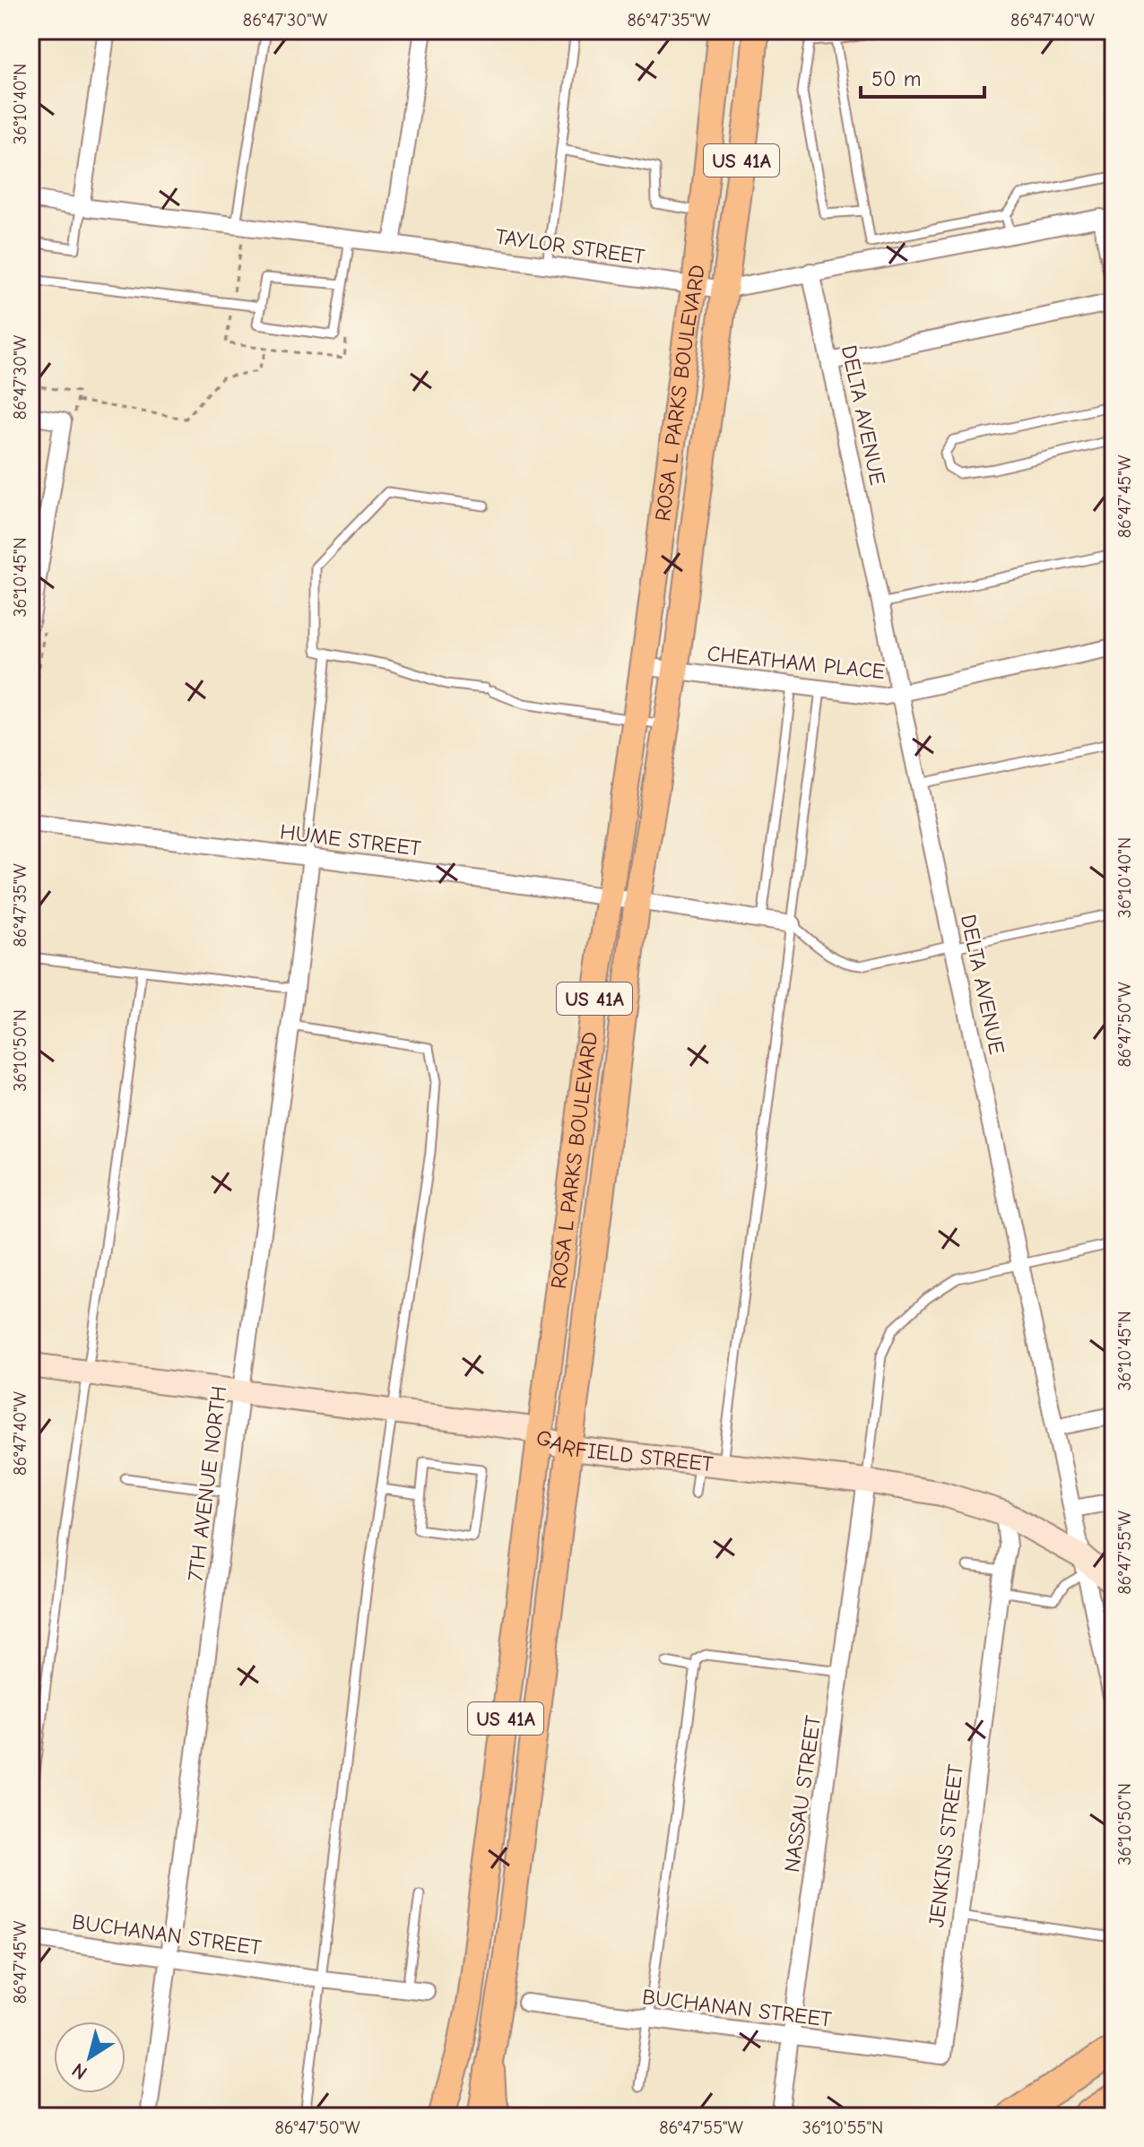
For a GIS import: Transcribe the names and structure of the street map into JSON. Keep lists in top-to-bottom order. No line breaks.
{"streets":{"main road":["US 41A","ROSA L PARKS BOULEVARD"],"street":["TAYLOR STREET","DELTA AVENUE","CHEATHAM PLACE","HUME STREET","GARFIELD STREET","7TH AVENUE NORTH","NASSAU STREET","JENKINS STREET","BUCHANAN STREET"]},"crossings":[["TAYLOR STREET","ROSA L PARKS BOULEVARD"],["TAYLOR STREET","DELTA AVENUE"],["ROSA L PARKS BOULEVARD","CHEATHAM PLACE"],["ROSA L PARKS BOULEVARD","HUME STREET"],["ROSA L PARKS BOULEVARD","GARFIELD STREET"],["DELTA AVENUE","CHEATHAM PLACE"],["DELTA AVENUE","GARFIELD STREET"],["HUME STREET","7TH AVENUE NORTH"],["GARFIELD STREET","7TH AVENUE NORTH"],["GARFIELD STREET","NASSAU STREET"],["GARFIELD STREET","JENKINS STREET"],["7TH AVENUE NORTH","BUCHANAN STREET"],["NASSAU STREET","BUCHANAN STREET"],["JENKINS STREET","BUCHANAN STREET"]],"scale_bar":"50 m","north":"bottom left","coordinates":["86°47'30\"W","86°47'35\"W","86°47'40\"W","36°10'40\"N","86°47'45\"W","36°10'45\"N","86°47'50\"W","36°10'50\"N","86°47'55\"W","36°10'55\"N"]}
